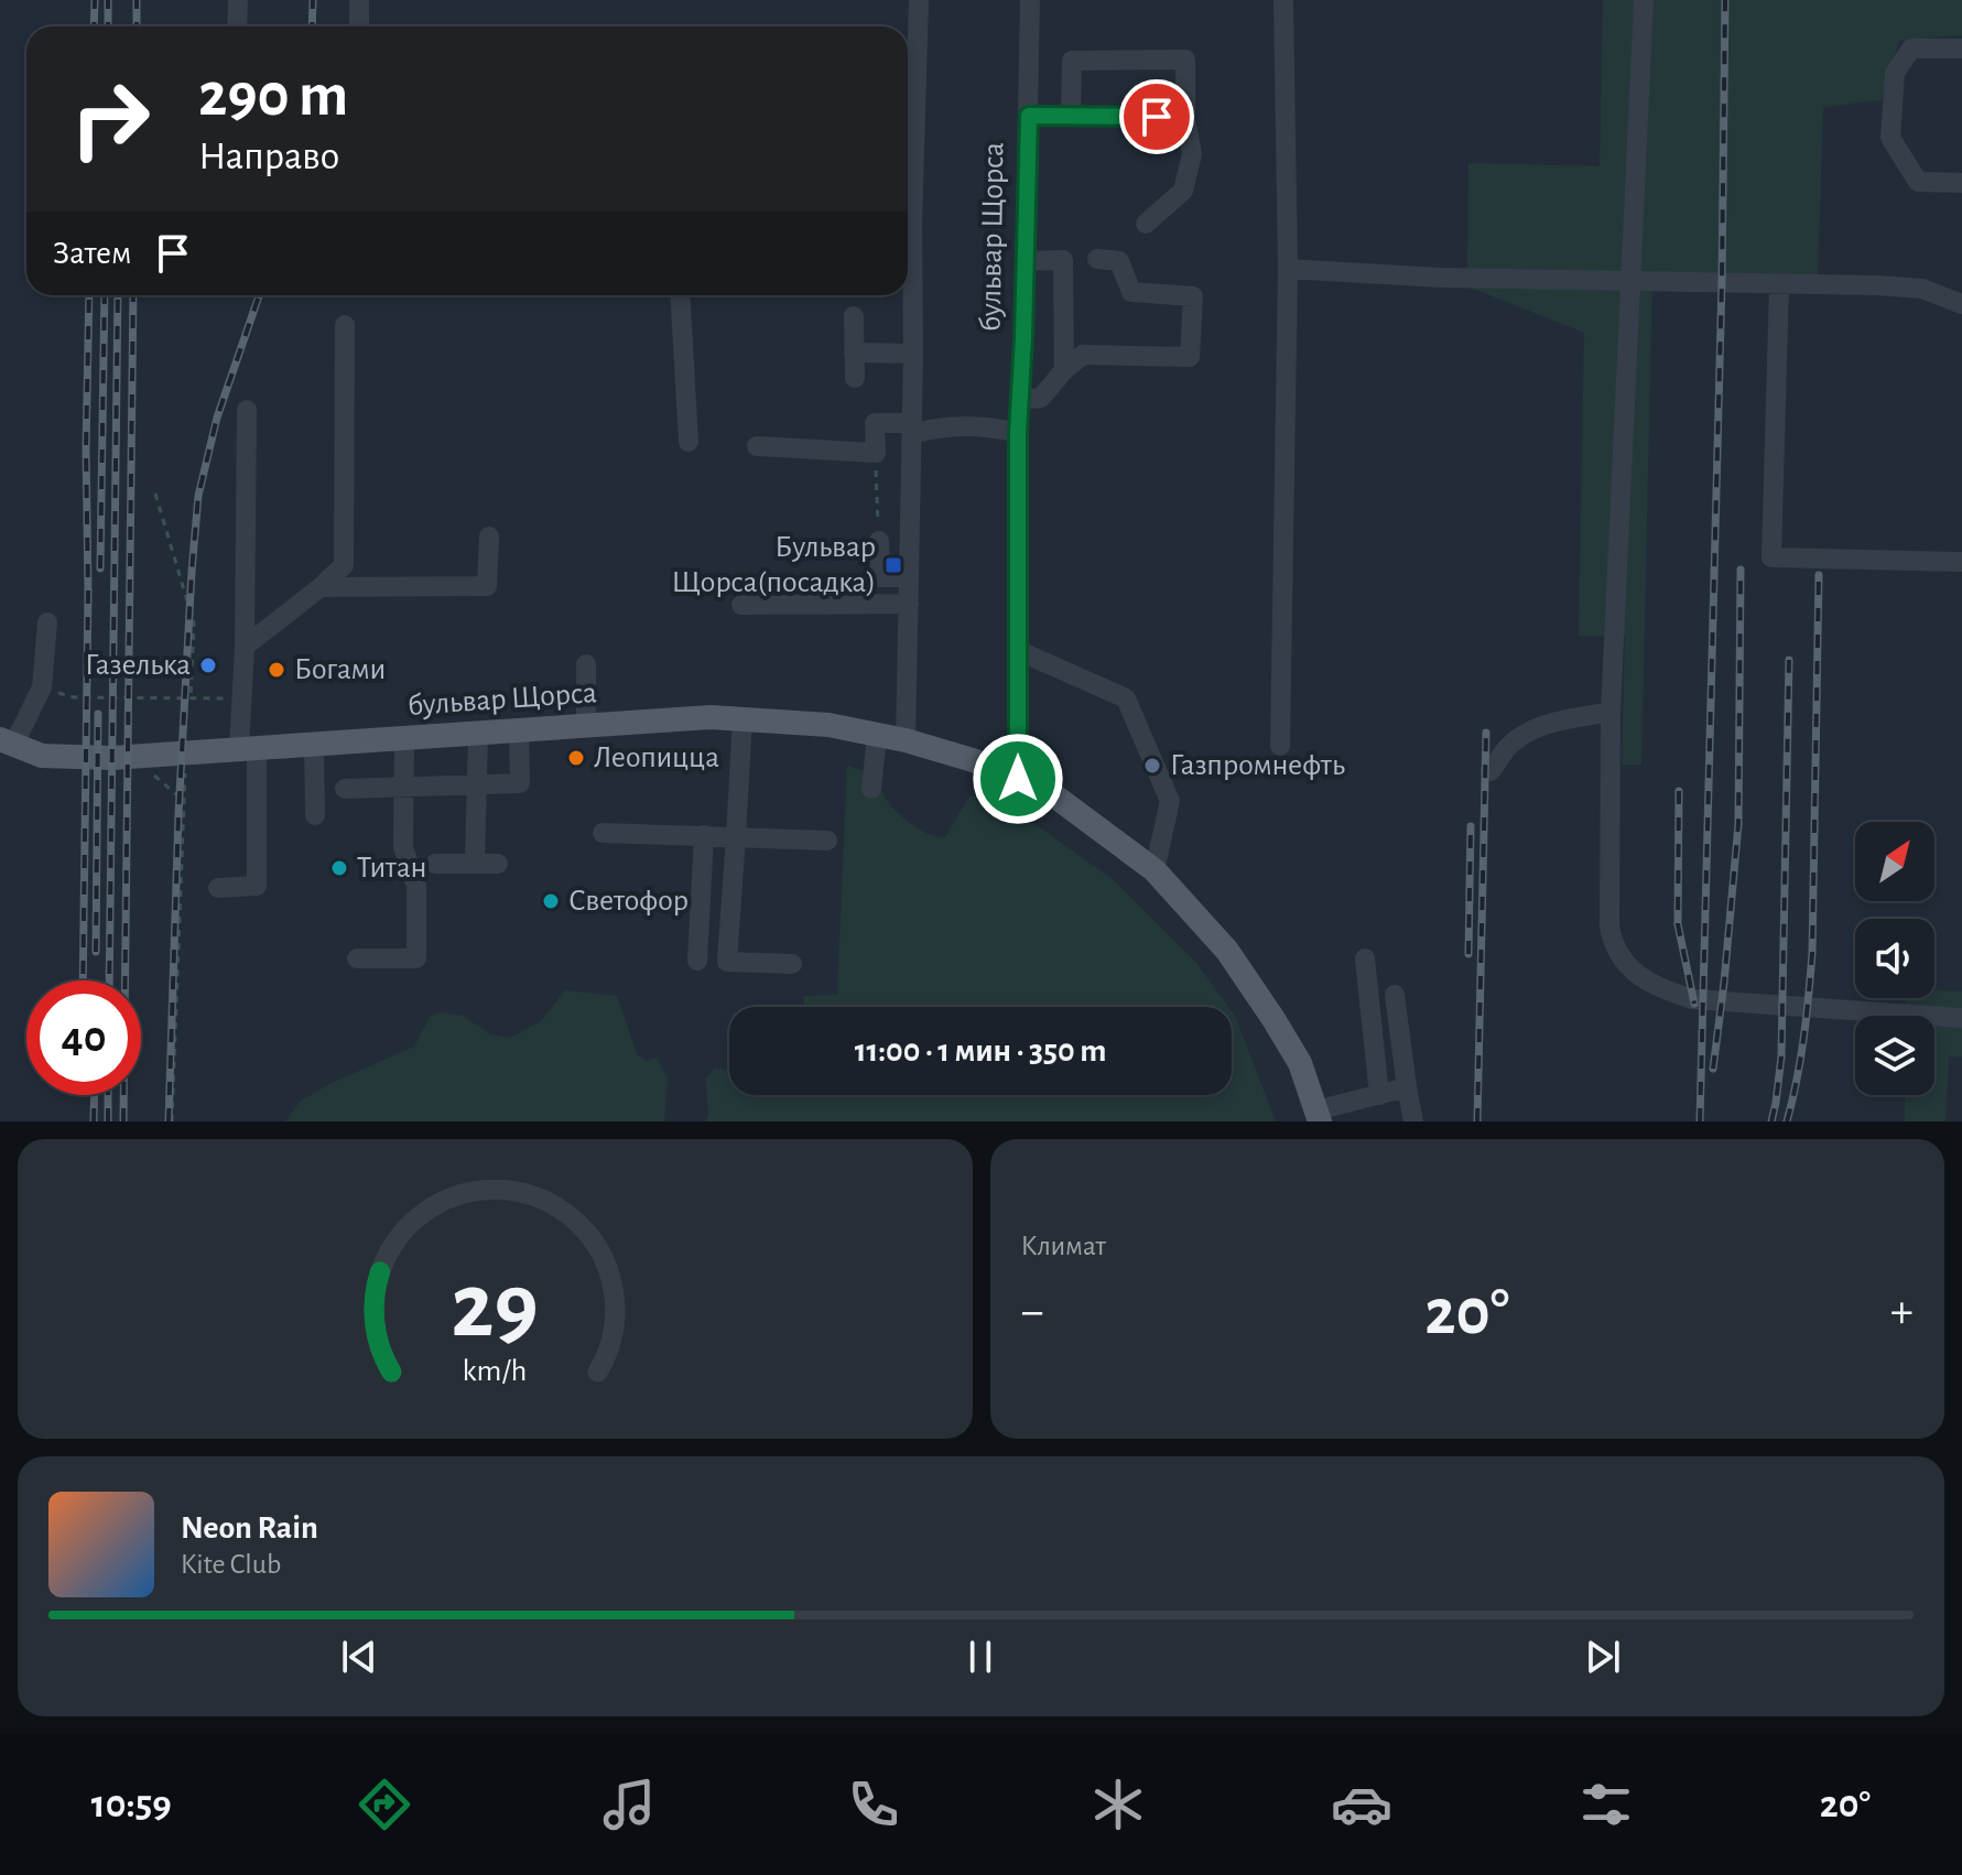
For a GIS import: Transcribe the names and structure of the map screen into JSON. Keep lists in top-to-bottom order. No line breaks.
{"streets":{"main road":["бульвар Щорса"]},"places":{"transit":["Бульвар Щорса(посадка)"],"other":["Газелька","Богами","Леопицца","Газпромнефть","Титан","Светофор"]},"north":"top right","page":{"turn":["290 m","Направо"],"then":"Затем","limit":"40","trip":"11:00 · 1 мин · 350 m","tile":"Климат","heat":["−","20°","+"],"song":["Neon Rain","Kite Club"],"tabs":["10:59","20°"],"gauge":["29","km/h"]}}
